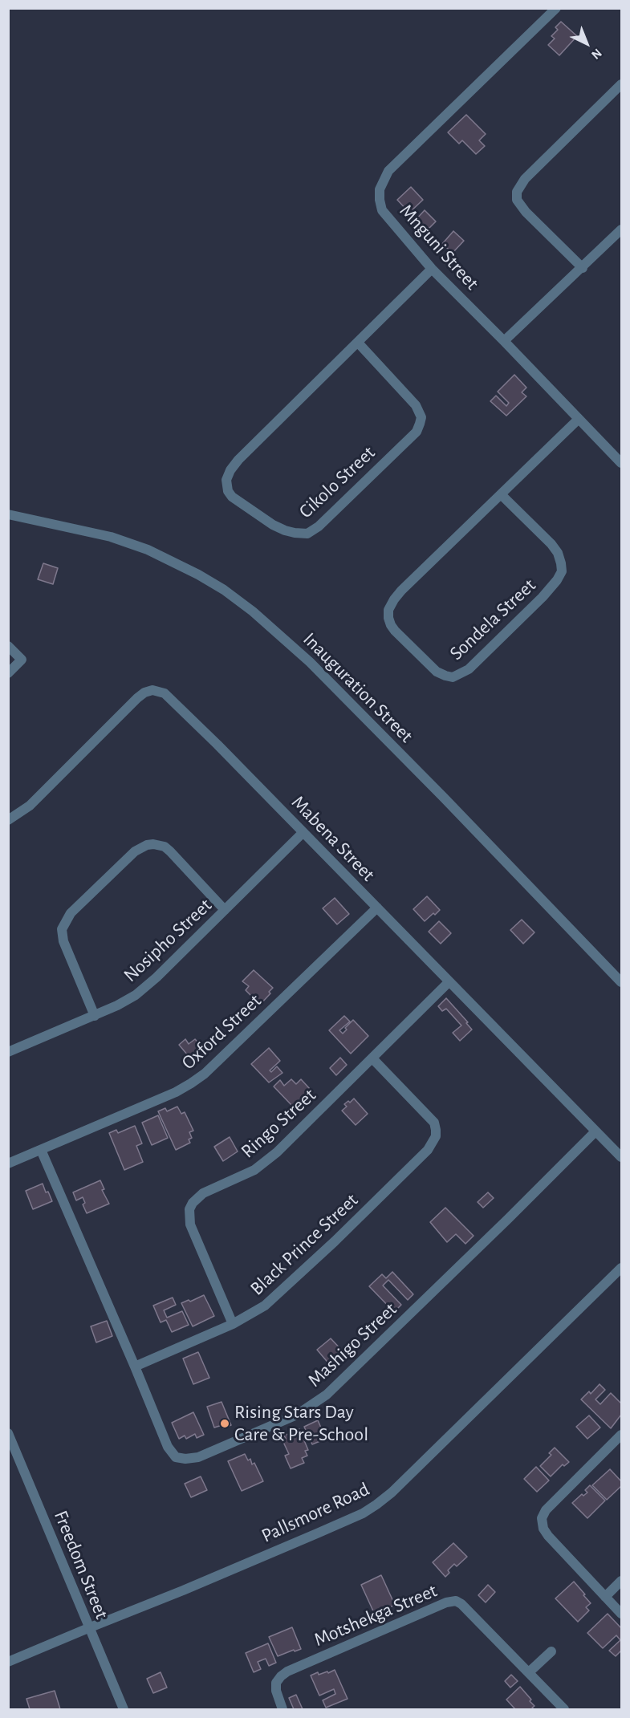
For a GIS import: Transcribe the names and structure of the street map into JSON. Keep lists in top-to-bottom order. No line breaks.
{"streets":{"street":["Mnguni Street","Cikolo Street","Sondela Street","Inauguration Street","Mabena Street","Nosipho Street","Oxford Street","Ringo Street","Black Prince Street","Mashigo Street","Pallsmore Road","Freedom Street","Motshekga Street"]},"crossings":[["Mnguni Street","Cikolo Street"],["Mnguni Street","Sondela Street"],["Mabena Street","Nosipho Street"],["Mabena Street","Oxford Street"],["Mabena Street","Ringo Street"],["Mabena Street","Mashigo Street"],["Oxford Street","Mashigo Street"],["Ringo Street","Black Prince Street"],["Black Prince Street","Mashigo Street"],["Pallsmore Road","Freedom Street"]],"places":["Rising Stars Day Care & Pre-School"],"north":"bottom right"}
